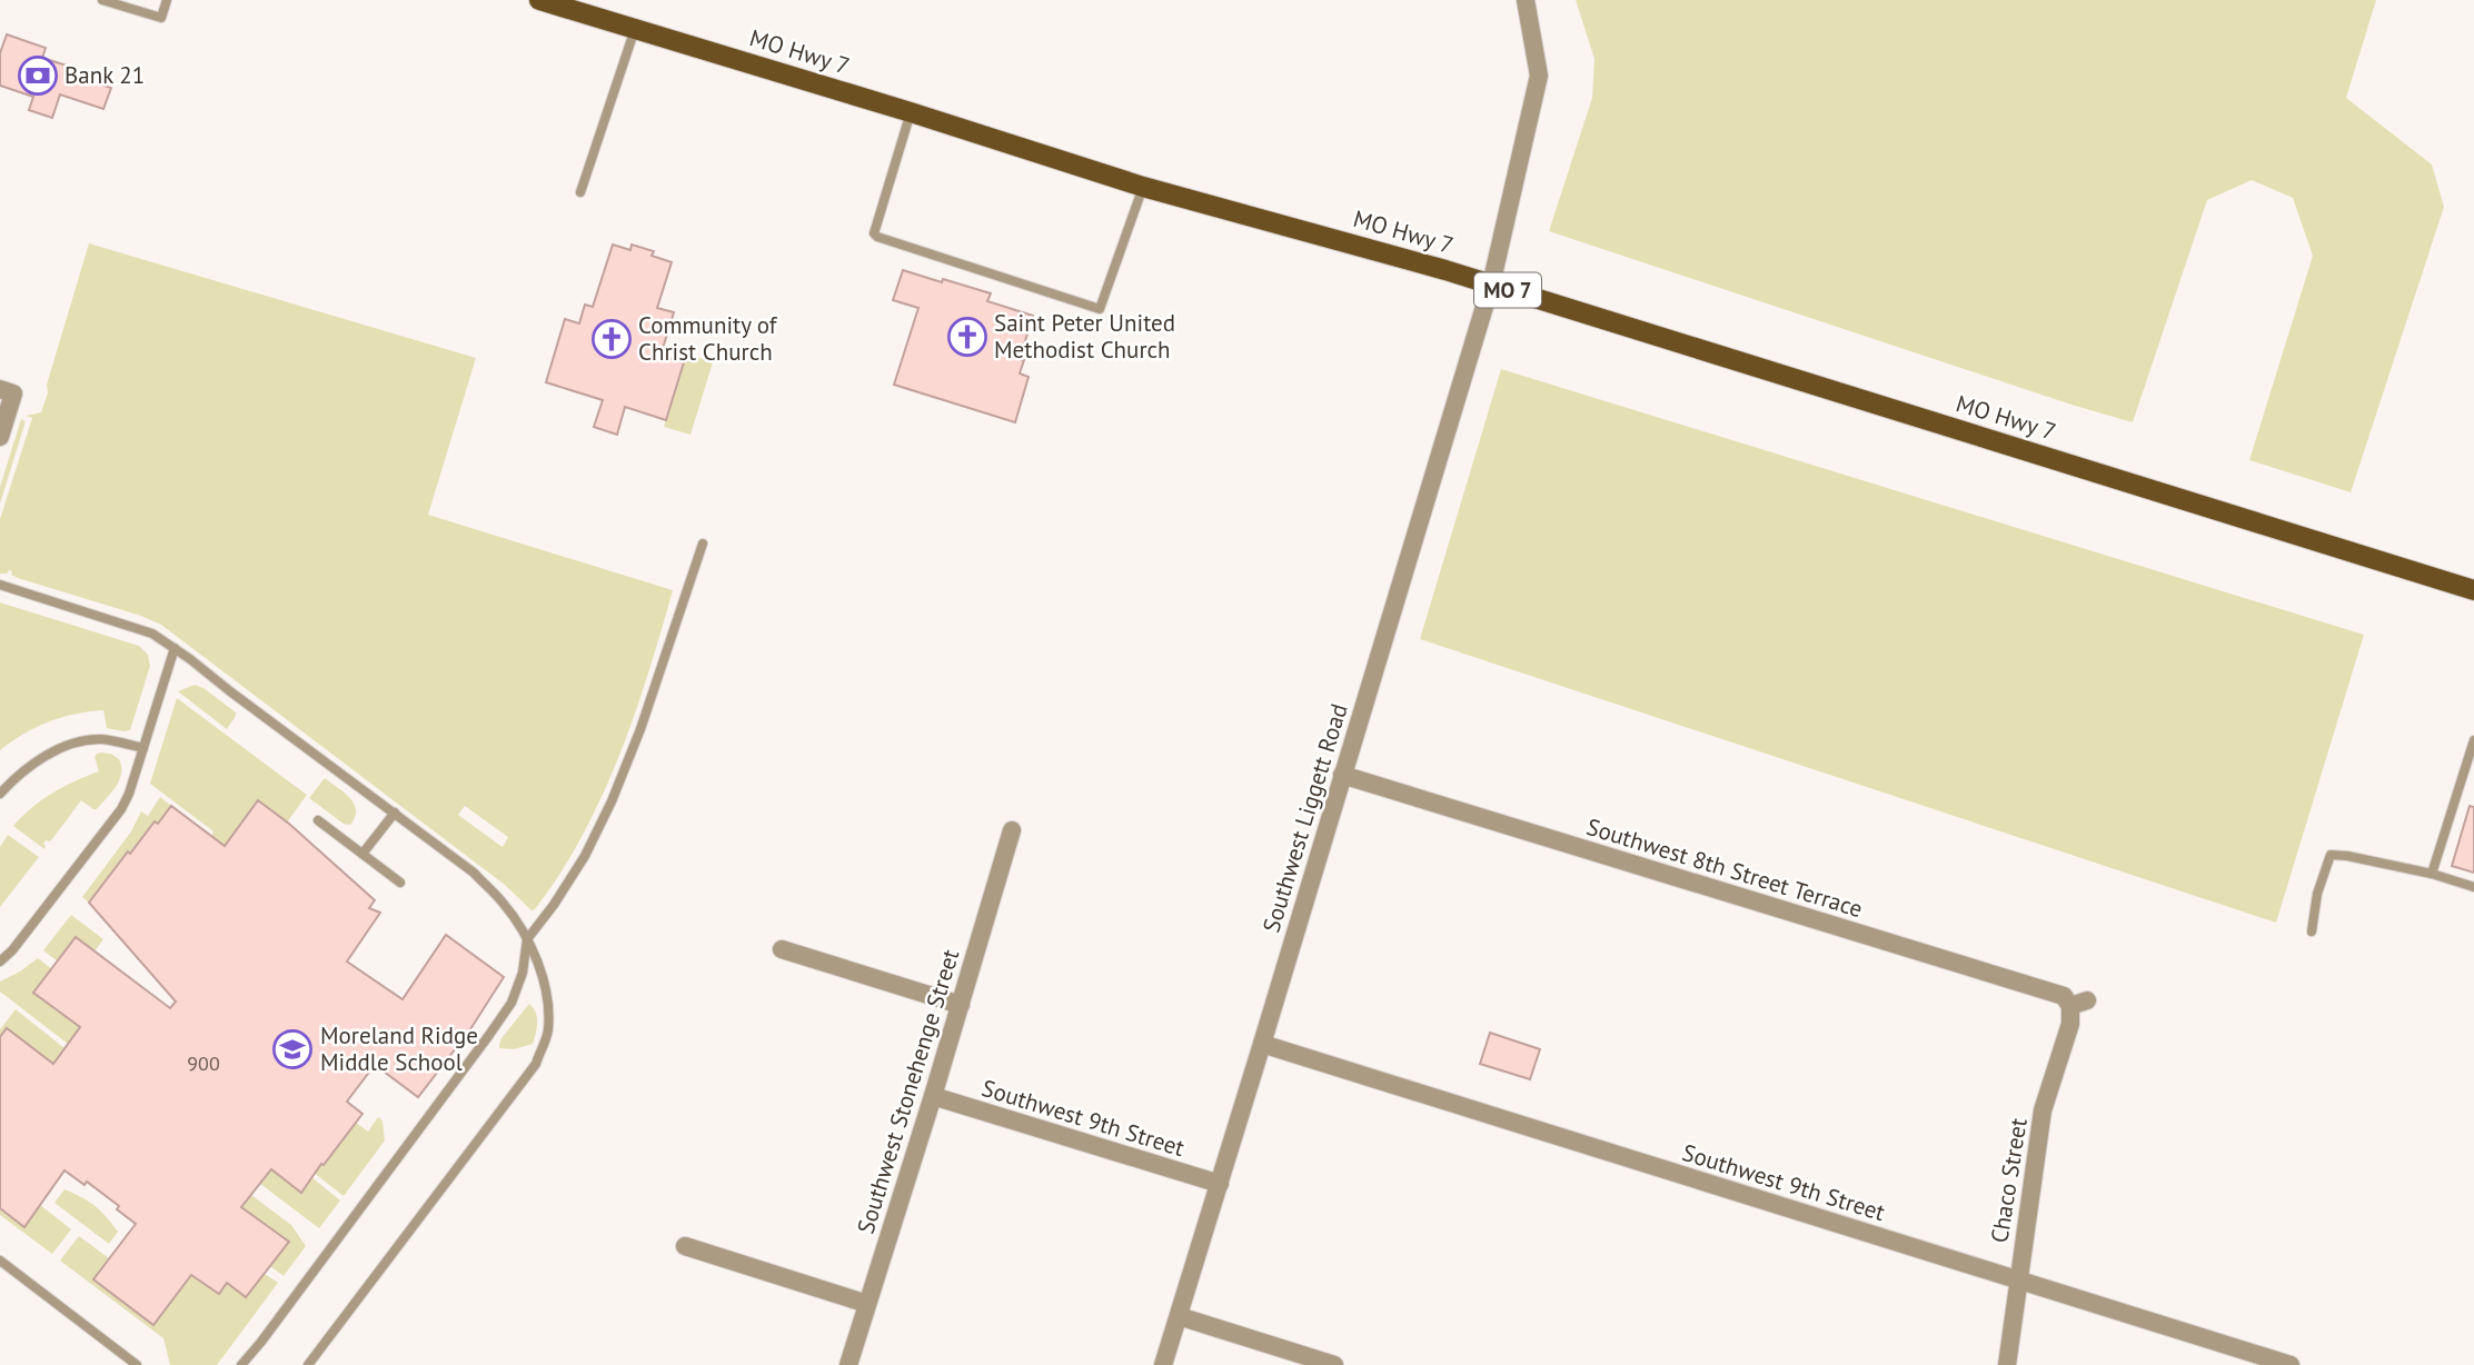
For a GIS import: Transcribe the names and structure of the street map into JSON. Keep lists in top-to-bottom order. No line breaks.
{"streets":{"main road":["MO Hwy 7","MO 7"],"street":["Southwest Liggett Road","Southwest 8th Street Terrace","Southwest Stonehenge Street","Southwest 9th Street","Chaco Street"]},"crossings":[["MO Hwy 7","Southwest Liggett Road"],["Southwest Liggett Road","Southwest 8th Street Terrace"],["Southwest Liggett Road","Southwest 9th Street"],["Southwest 8th Street Terrace","Chaco Street"],["Southwest Stonehenge Street","Southwest 9th Street"],["Southwest 9th Street","Chaco Street"]],"places":{"bank":["Bank 21"],"church":["Saint Peter United Methodist Church","Community of Christ Church"],"school or university":["Moreland Ridge Middle School"]},"house_numbers":["900"]}
